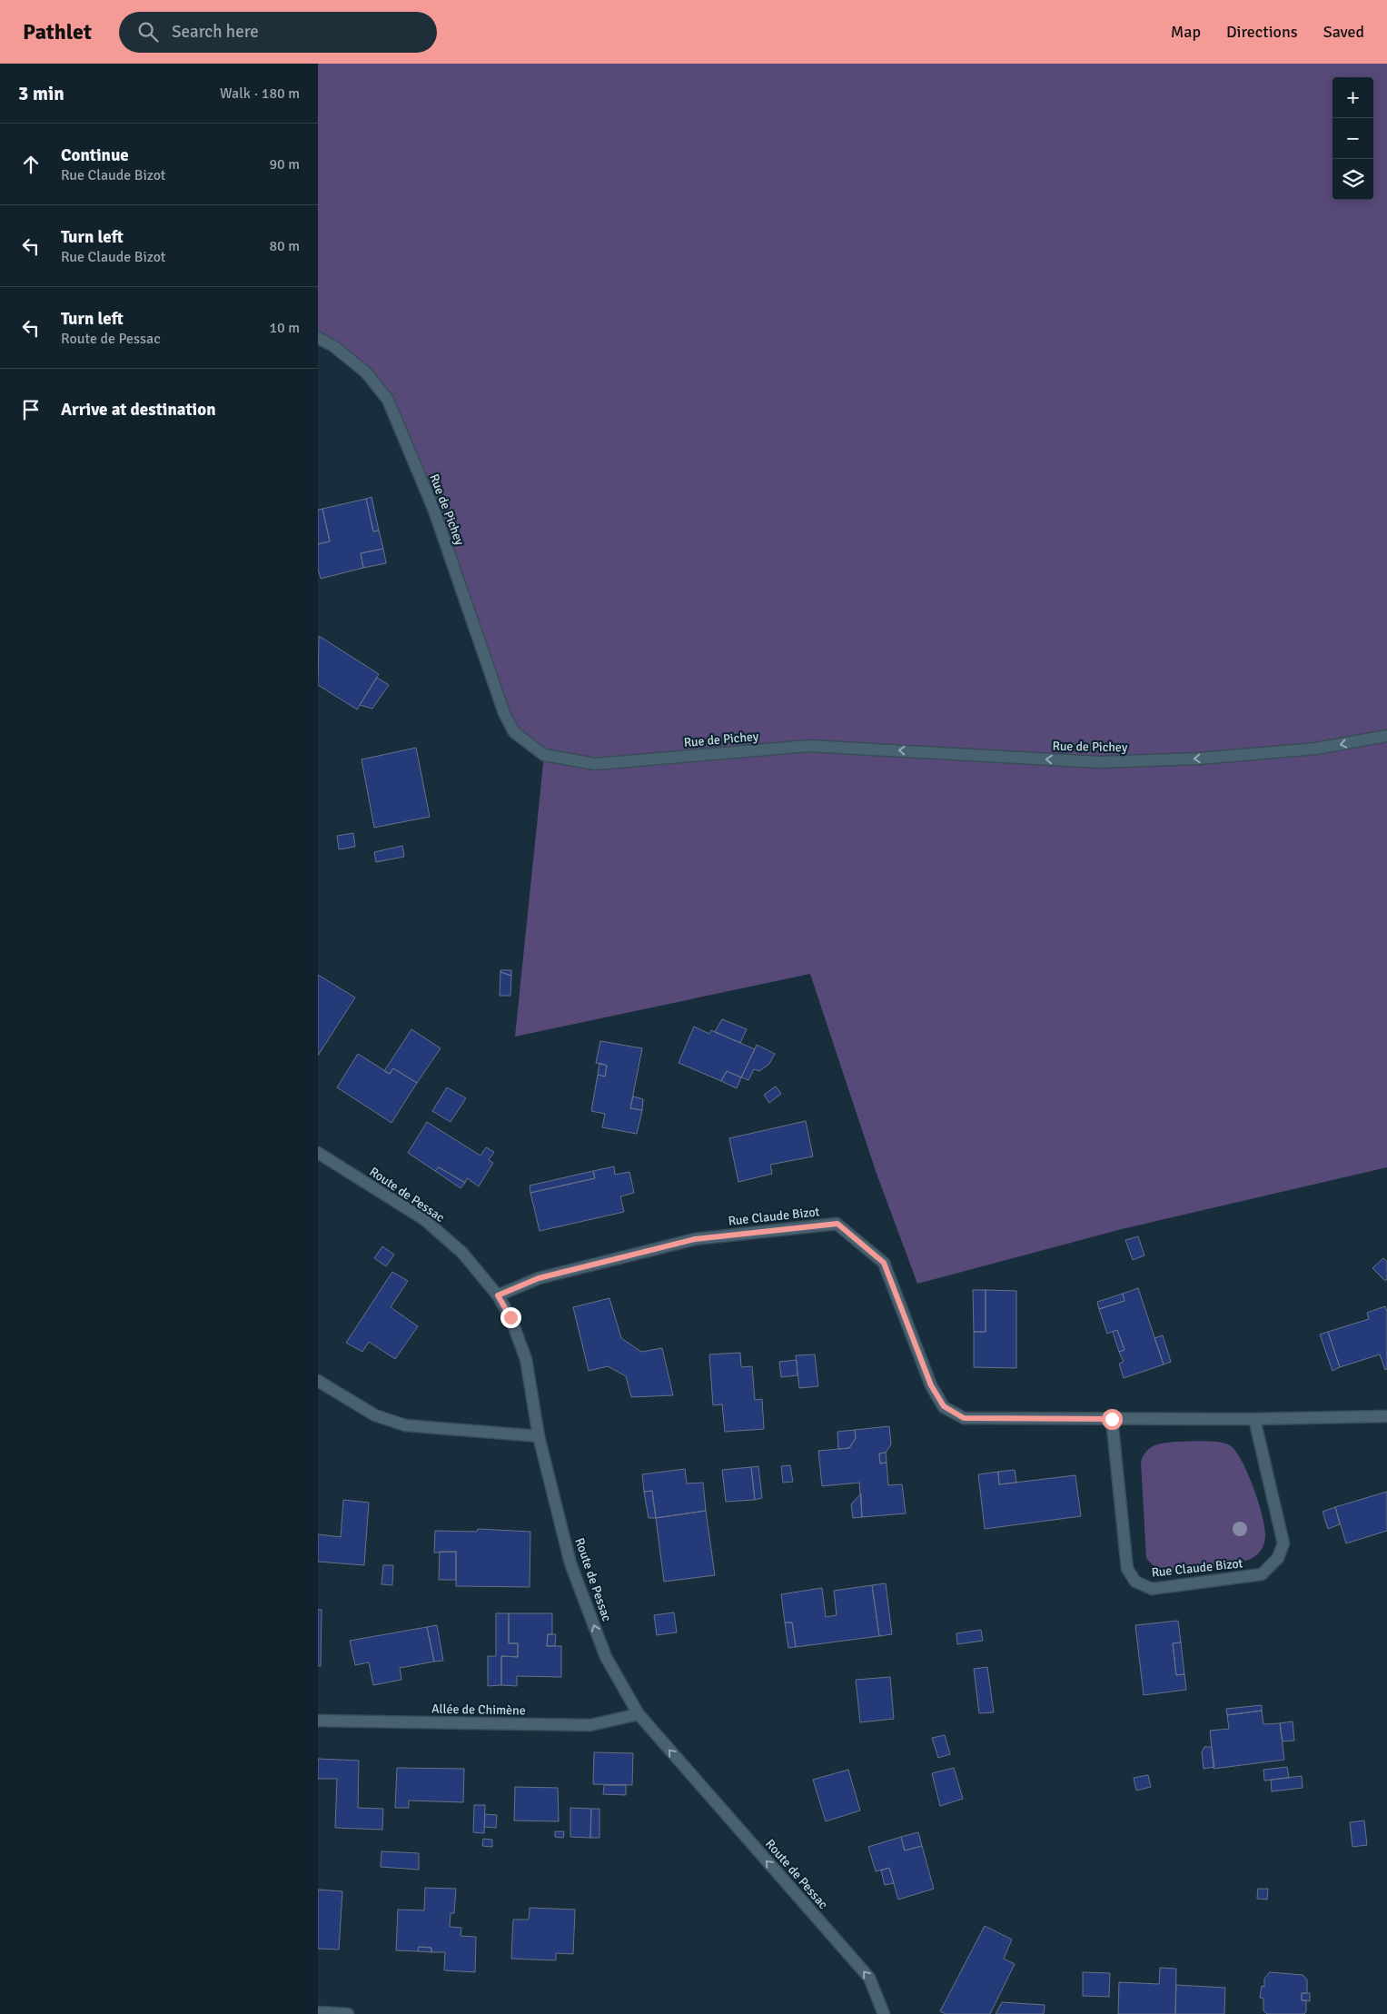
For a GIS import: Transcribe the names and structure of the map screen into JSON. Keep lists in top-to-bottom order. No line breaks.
{"streets":{"street":["Rue de Pichey","Route de Pessac","Rue Claude Bizot","Allée de Chimène"]},"crossings":[["Route de Pessac","Rue Claude Bizot"],["Route de Pessac","Allée de Chimène"]],"one_way":["Rue de Pichey","Route de Pessac"],"page":{"header":"Pathlet","search":"Search here","nav":["Map","Directions","Saved"],"heading":["3 min","Walk · 180 m"],"map_buttons":["+","−"],"list":[["Continue","Rue Claude Bizot","90 m"],["Turn left","Rue Claude Bizot","80 m"],["Turn left","Route de Pessac","10 m"],"Arrive at destination"]}}
